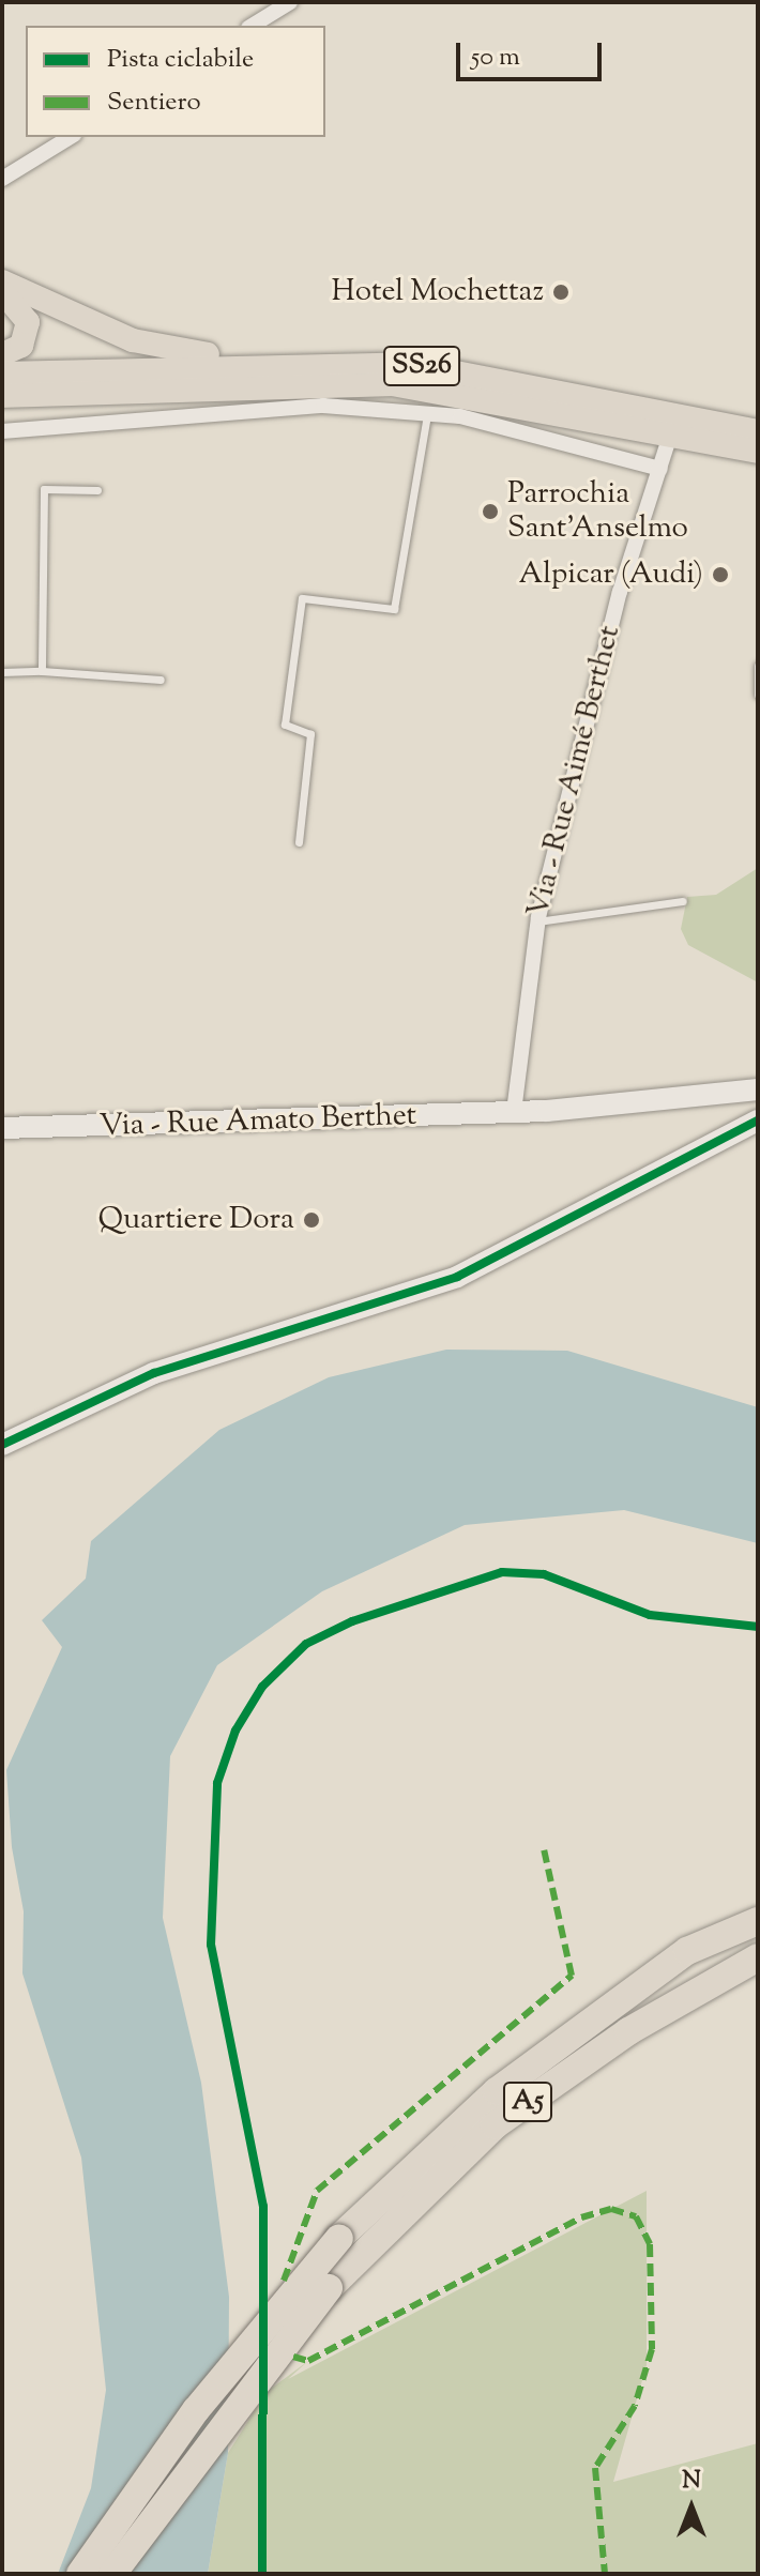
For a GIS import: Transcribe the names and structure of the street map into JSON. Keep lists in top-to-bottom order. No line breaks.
{"streets":{"highway":["A5"],"main road":["SS26"],"street":["Via - Rue Aimé Berthet","Via - Rue Amato Berthet"]},"crossings":[["Via - Rue Aimé Berthet","Via - Rue Amato Berthet"]],"places":["Hotel Mochettaz","Parrochia Sant’Anselmo","Alpicar (Audi)","Quartiere Dora"],"legend":["Pista ciclabile","Sentiero"],"scale_bar":"50 m","north":"top"}
